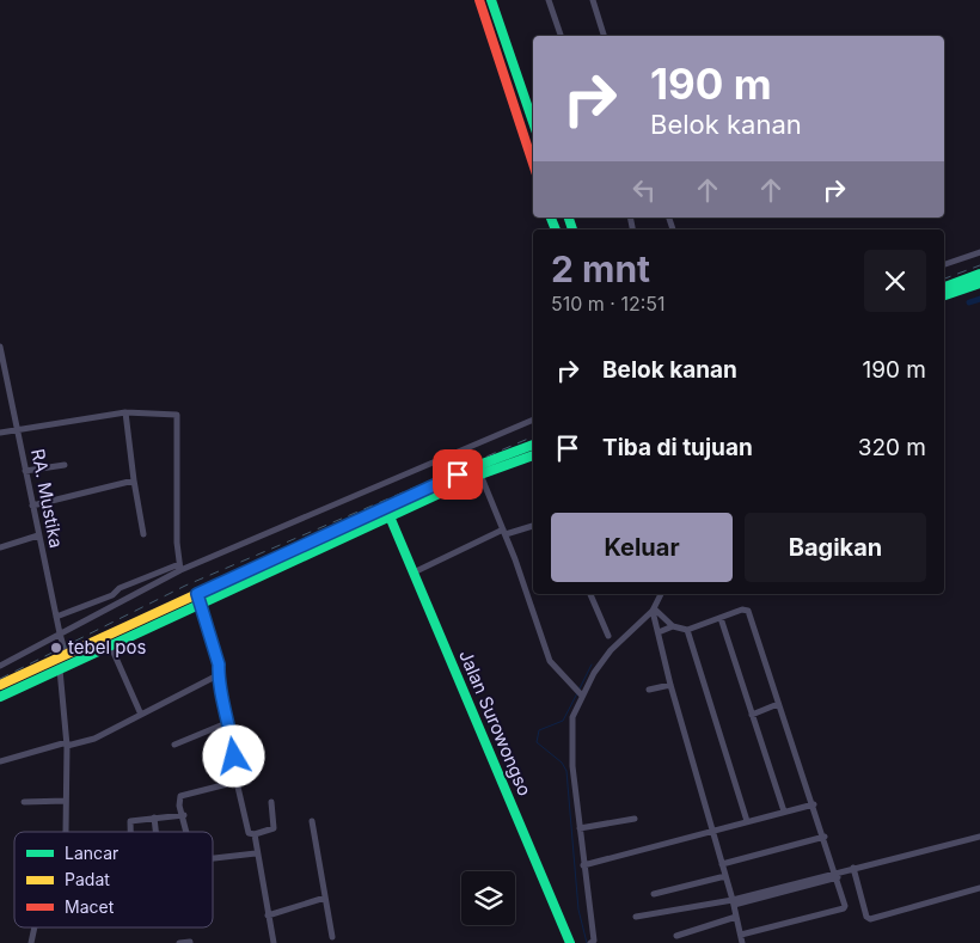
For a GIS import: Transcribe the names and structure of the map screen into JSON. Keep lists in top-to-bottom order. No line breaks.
{"streets":{"main road":["Jalan Surowongso"],"street":["RA. Mustika"]},"places":["tebel pos"],"legend":["Lancar","Padat","Macet"],"page":{"turn":["190 m","Belok kanan"],"heading":["2 mnt","510 m · 12:51"],"list":[{"name":"Belok kanan","value":"190 m"},{"name":"Tiba di tujuan","value":"320 m"}],"buttons":["Keluar","Bagikan"]}}
